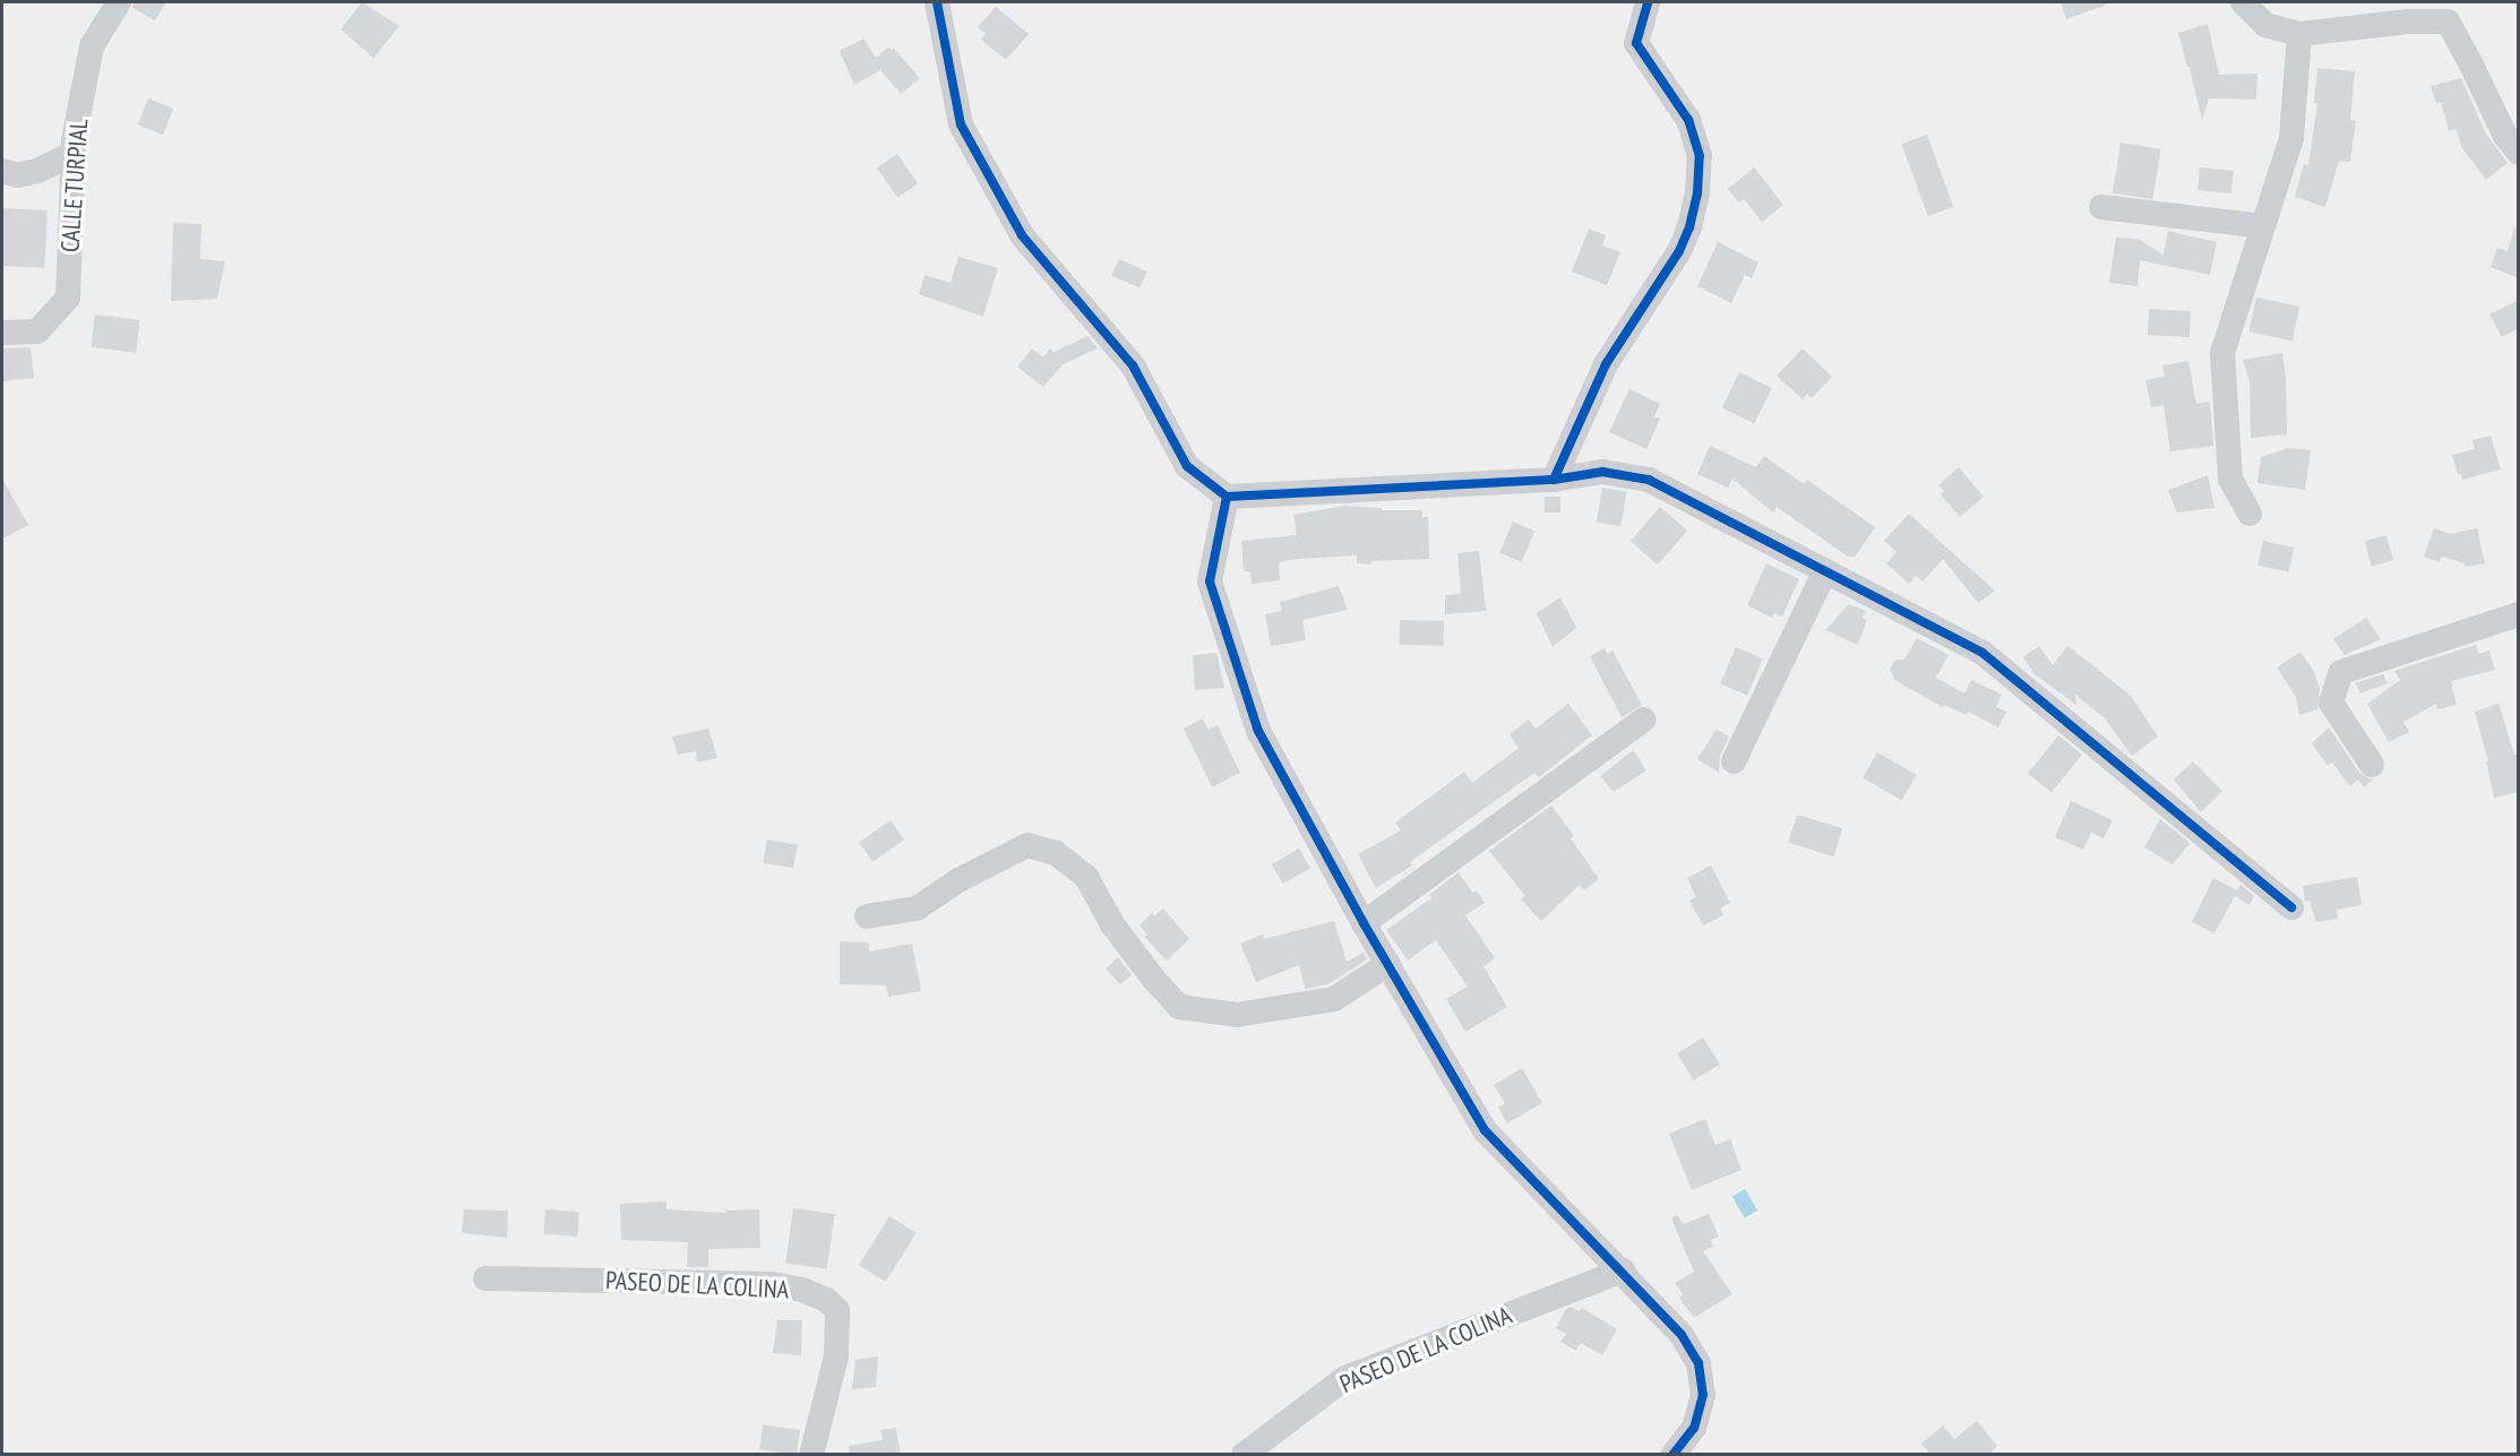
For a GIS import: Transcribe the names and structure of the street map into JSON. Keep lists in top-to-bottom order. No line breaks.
{"streets":{"street":["CALLE TURPIAL","PASEO DE LA COLINA"]}}
